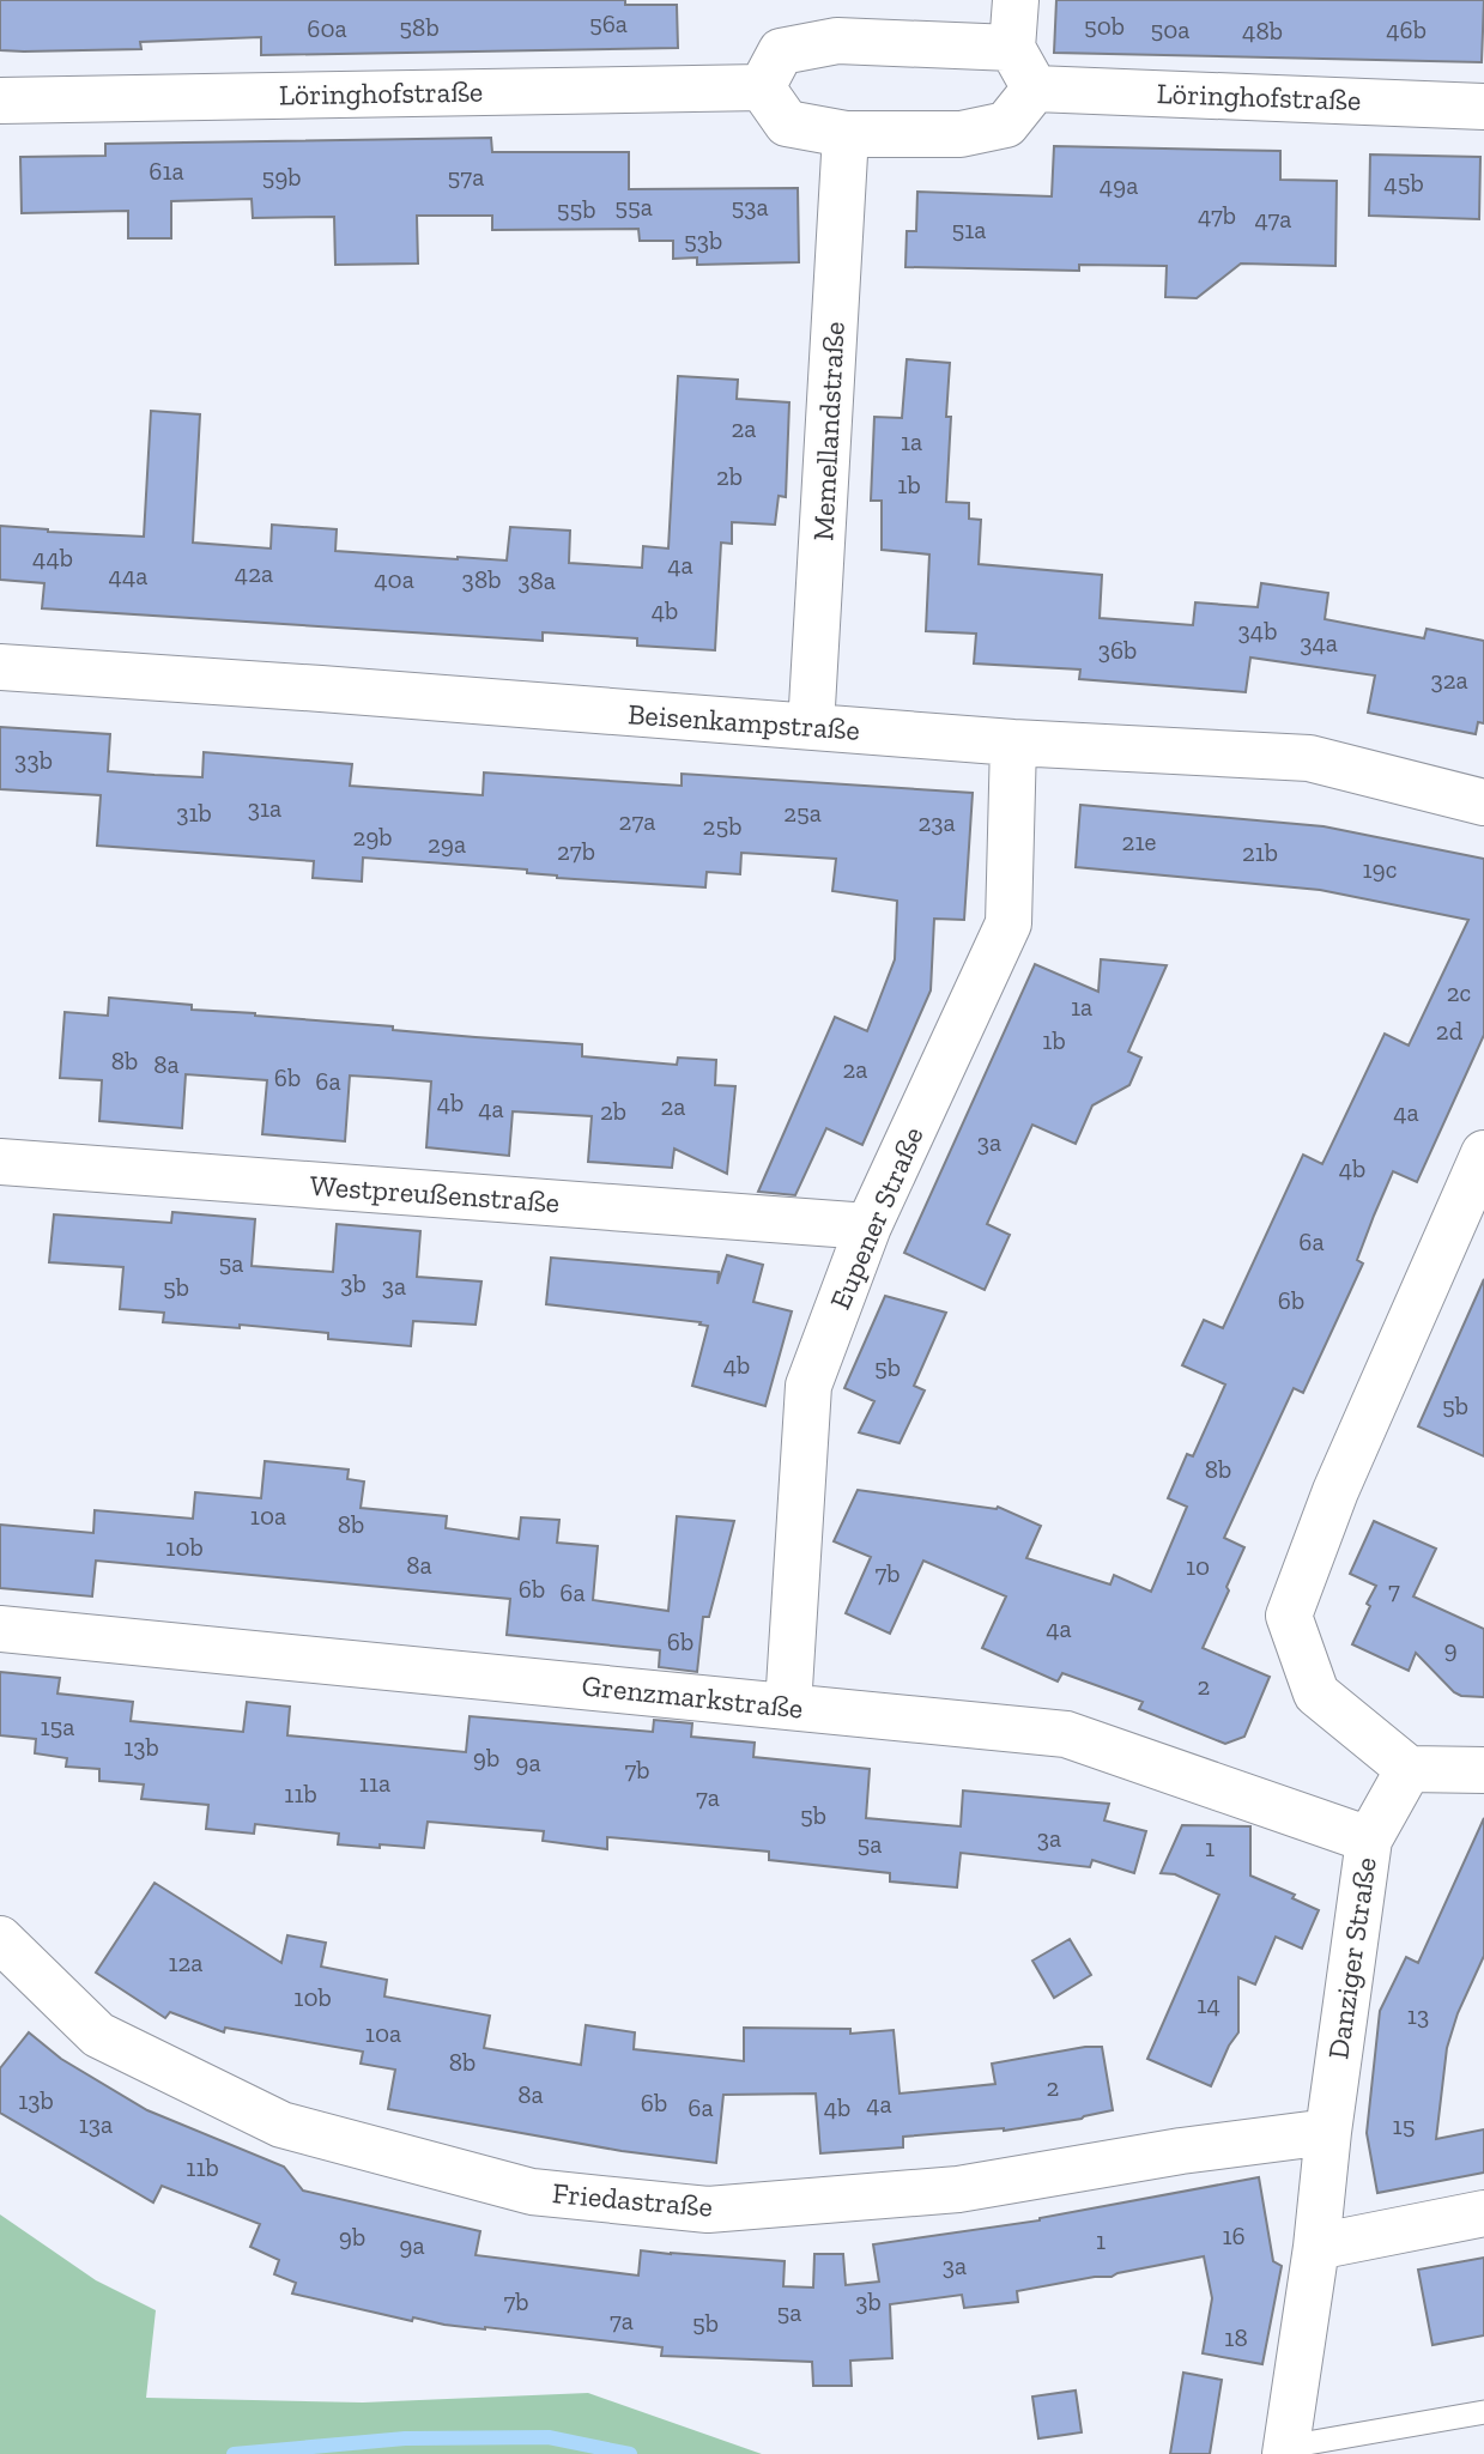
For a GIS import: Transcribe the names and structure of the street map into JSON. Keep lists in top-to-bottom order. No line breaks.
{"streets":{"street":["Löringhofstraße","Memellandstraße","Beisenkampstraße","Westpreußenstraße","Eupener Straße","Grenzmarkstraße","Danziger Straße","Friedastraße"]},"crossings":[["Memellandstraße","Beisenkampstraße"],["Beisenkampstraße","Eupener Straße"],["Westpreußenstraße","Eupener Straße"],["Eupener Straße","Grenzmarkstraße"],["Grenzmarkstraße","Danziger Straße"],["Danziger Straße","Friedastraße"]],"house_numbers":["56a","50b","58b","60a","50a","46b","48b","61a","59b","57a","45b","49a","55a","53a","55b","47b","47a","51a","53b","2a","1a","2b","1b","44b","4a","42a","44a","40a","38b","38a","4b","34b","34a","36b","32a","33b","31a","31b","25a","27a","23a","25b","29b","21e","29a","27b","21b","19c","2c","1a","2d","1b","8b","8a","2a","6b","6a","4b","2a","4a","2b","4a","3a","4b","6a","5a","3b","3a","5b","6b","4b","5b","5b","8b","10a","8b","10b","8a","10","7b","6b","7","6a","4a","6b","9","2","15a","13b","9b","9a","7b","11a","11b","7a","5b","3a","5a","1","12a","10b","14","13","10a","8b","2","8a","13b","6b","4a","6a","4b","13a","15","11b","16","9b","1","9a","3a","7b","3b","5a","7a","5b","18"]}
